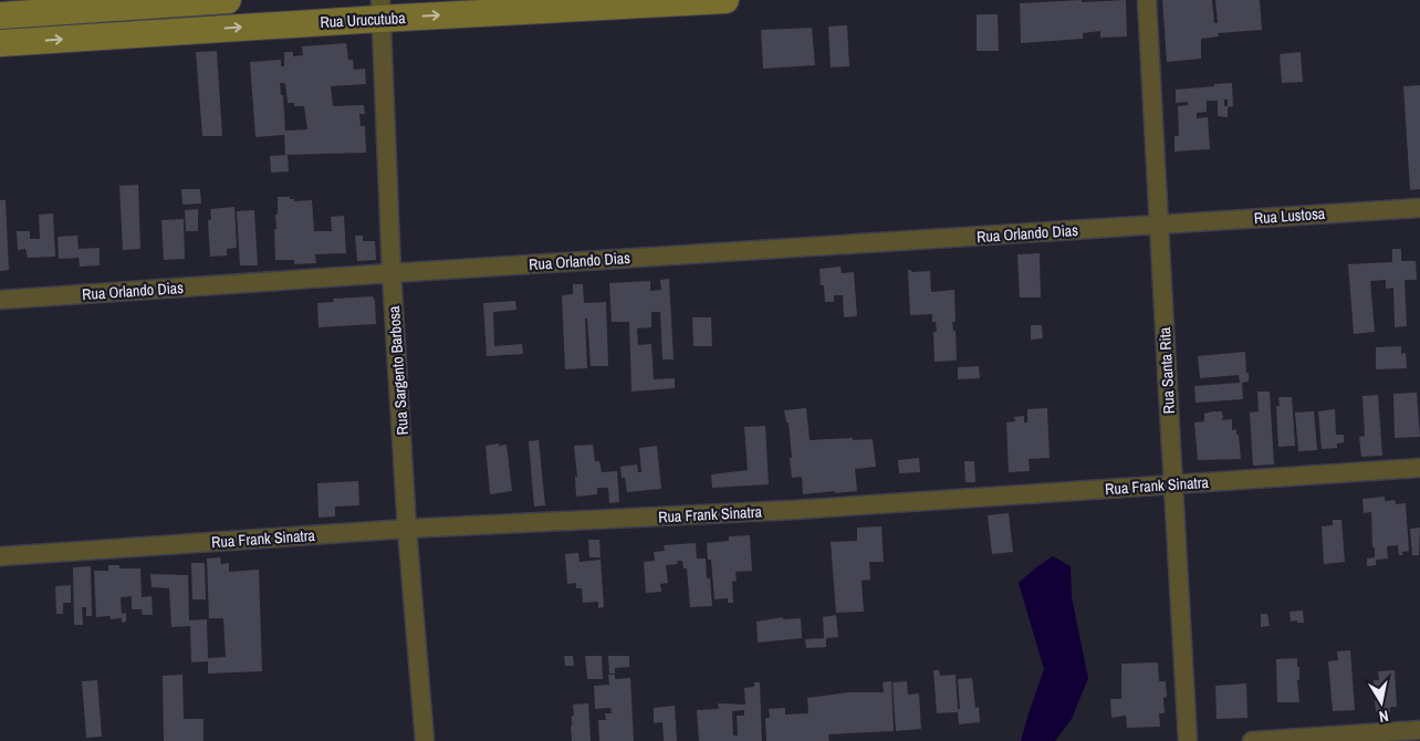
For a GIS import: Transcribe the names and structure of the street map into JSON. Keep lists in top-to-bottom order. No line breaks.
{"streets":{"street":["Rua Urucutuba","Rua Lustosa","Rua Orlando Dias","Rua Sargento Barbosa","Rua Santa Rita","Rua Frank Sinatra"]},"crossings":[["Rua Urucutuba","Rua Sargento Barbosa"],["Rua Lustosa","Rua Orlando Dias"],["Rua Lustosa","Rua Santa Rita"],["Rua Orlando Dias","Rua Sargento Barbosa"],["Rua Orlando Dias","Rua Santa Rita"],["Rua Sargento Barbosa","Rua Frank Sinatra"],["Rua Santa Rita","Rua Frank Sinatra"]],"north":"bottom"}
